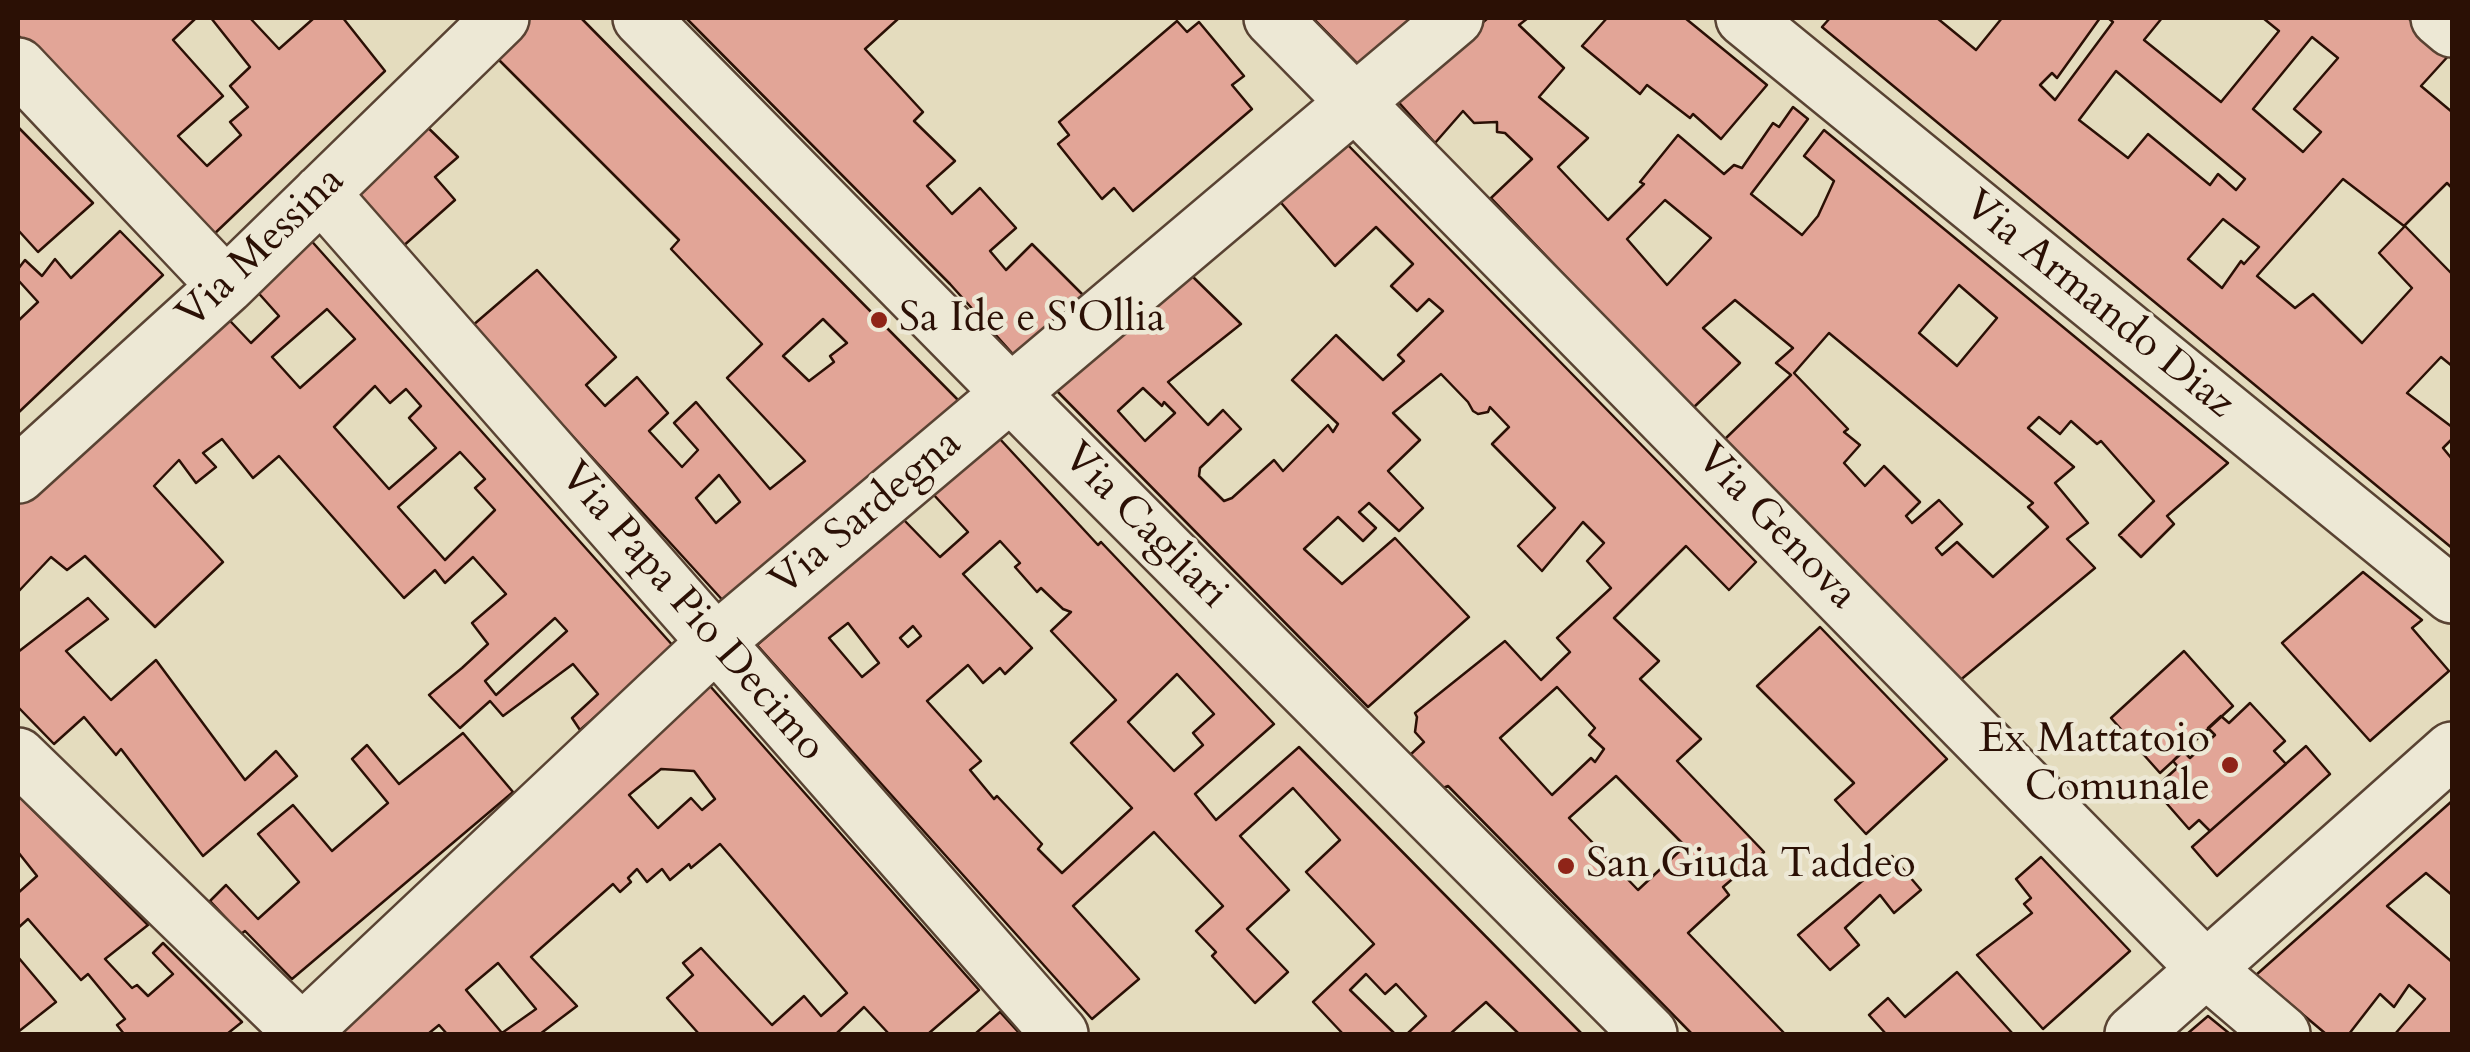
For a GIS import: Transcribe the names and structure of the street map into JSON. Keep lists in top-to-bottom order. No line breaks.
{"streets":{"street":["Via Messina","Via Armando Diaz","Via Sardegna","Via Cagliari","Via Genova","Via Papa Pio Decimo"]},"crossings":[["Via Messina","Via Papa Pio Decimo"],["Via Sardegna","Via Cagliari"],["Via Sardegna","Via Genova"],["Via Sardegna","Via Papa Pio Decimo"]],"places":["Sa Ide e S'Ollia","Ex Mattatoio Comunale","San Giuda Taddeo"]}
